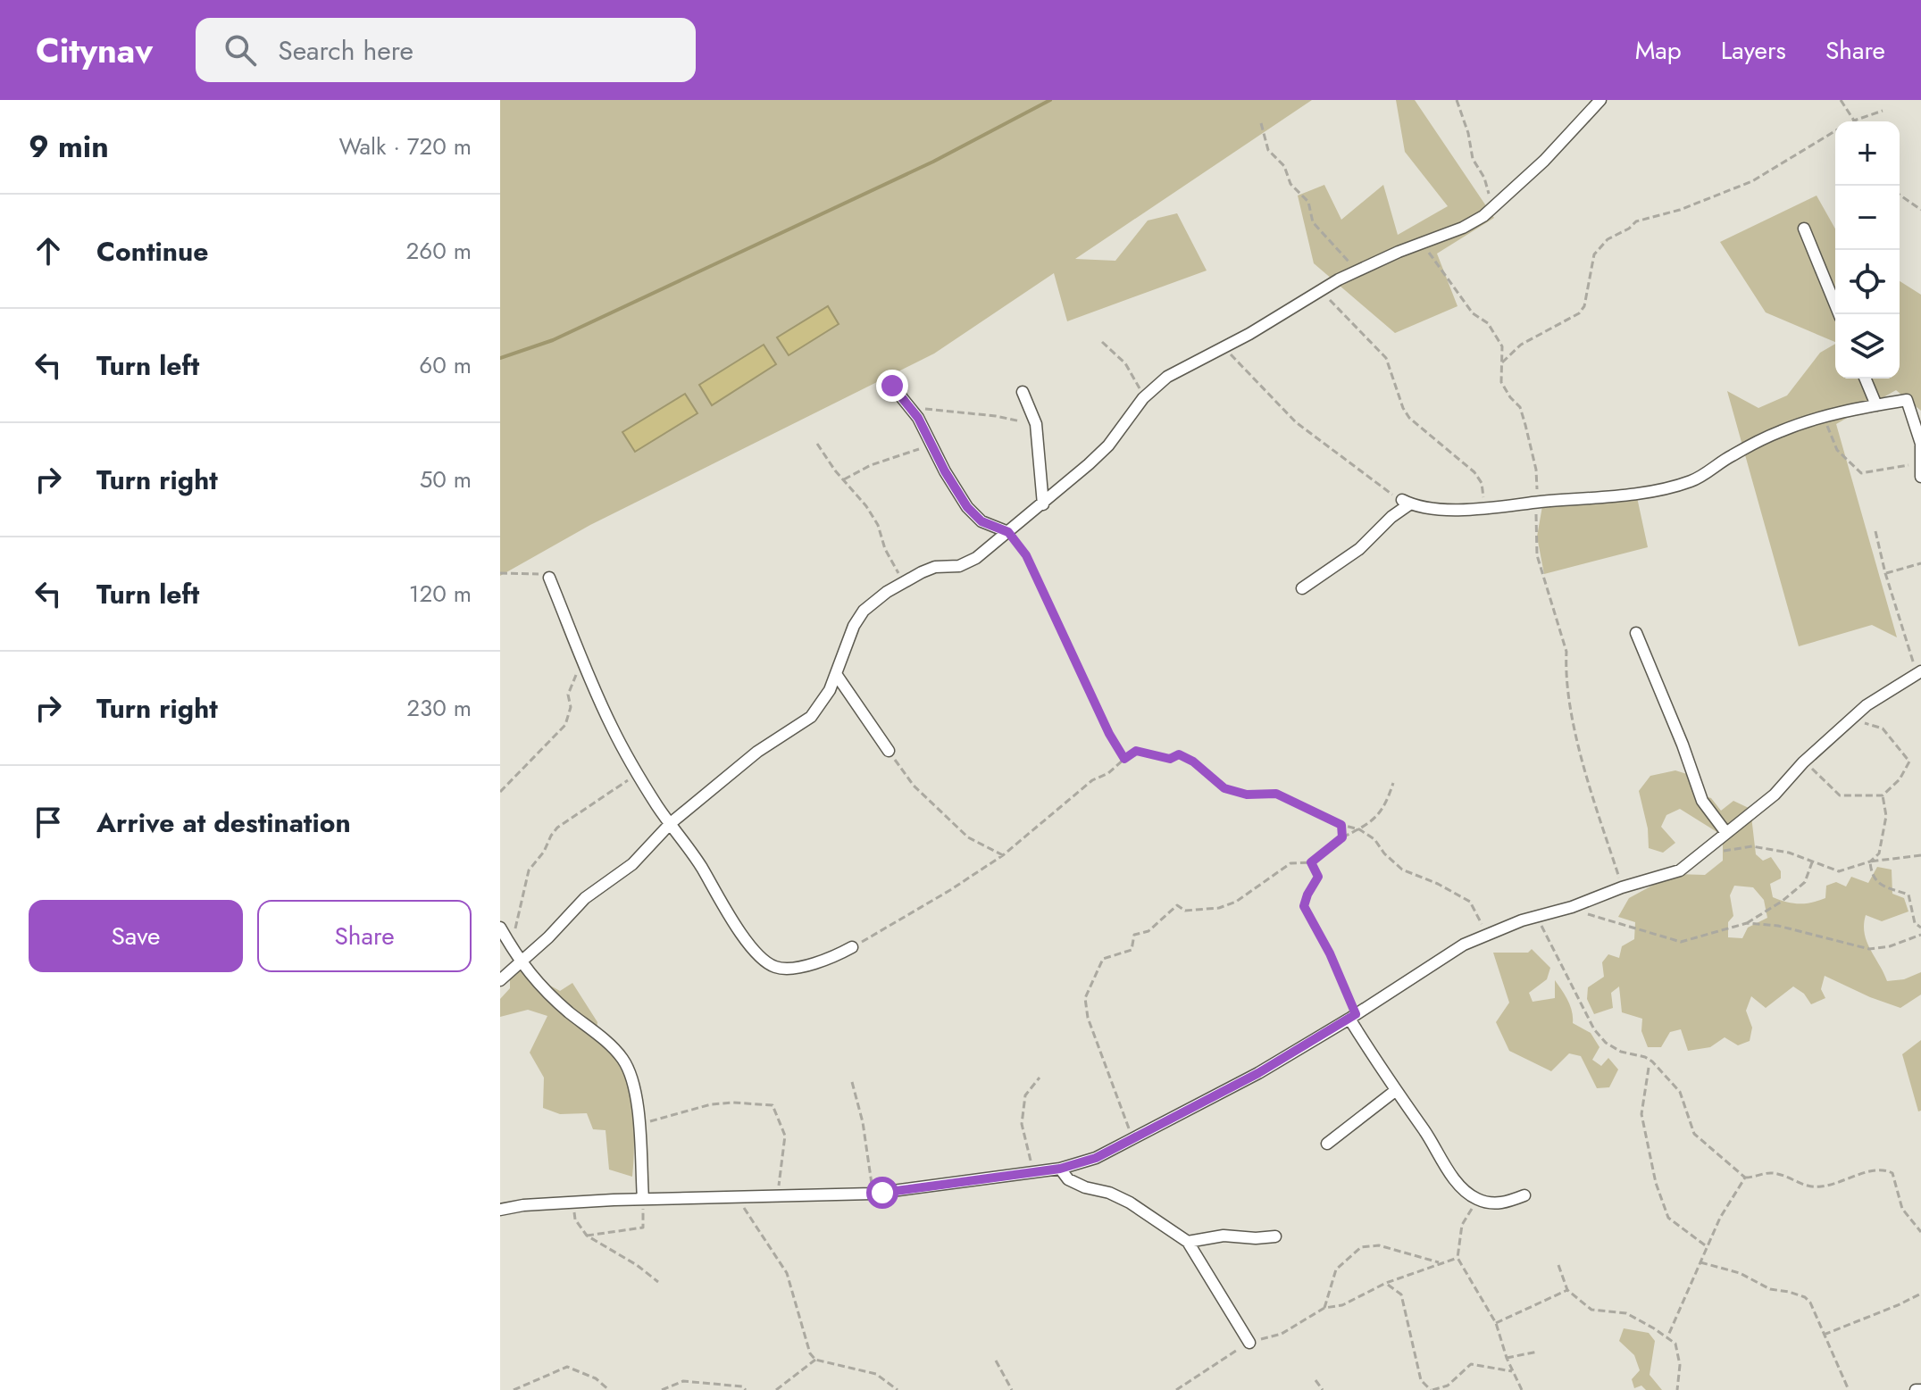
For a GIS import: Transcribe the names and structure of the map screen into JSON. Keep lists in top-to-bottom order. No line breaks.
{"page":{"header":"Citynav","search":"Search here","nav":["Map","Layers","Share"],"heading":["9 min","Walk · 720 m"],"map_buttons":["+","−"],"list":[["Continue","260 m"],["Turn left","60 m"],["Turn right","50 m"],["Turn left","120 m"],["Turn right","230 m"],"Arrive at destination"],"buttons":["Save","Share"]}}
